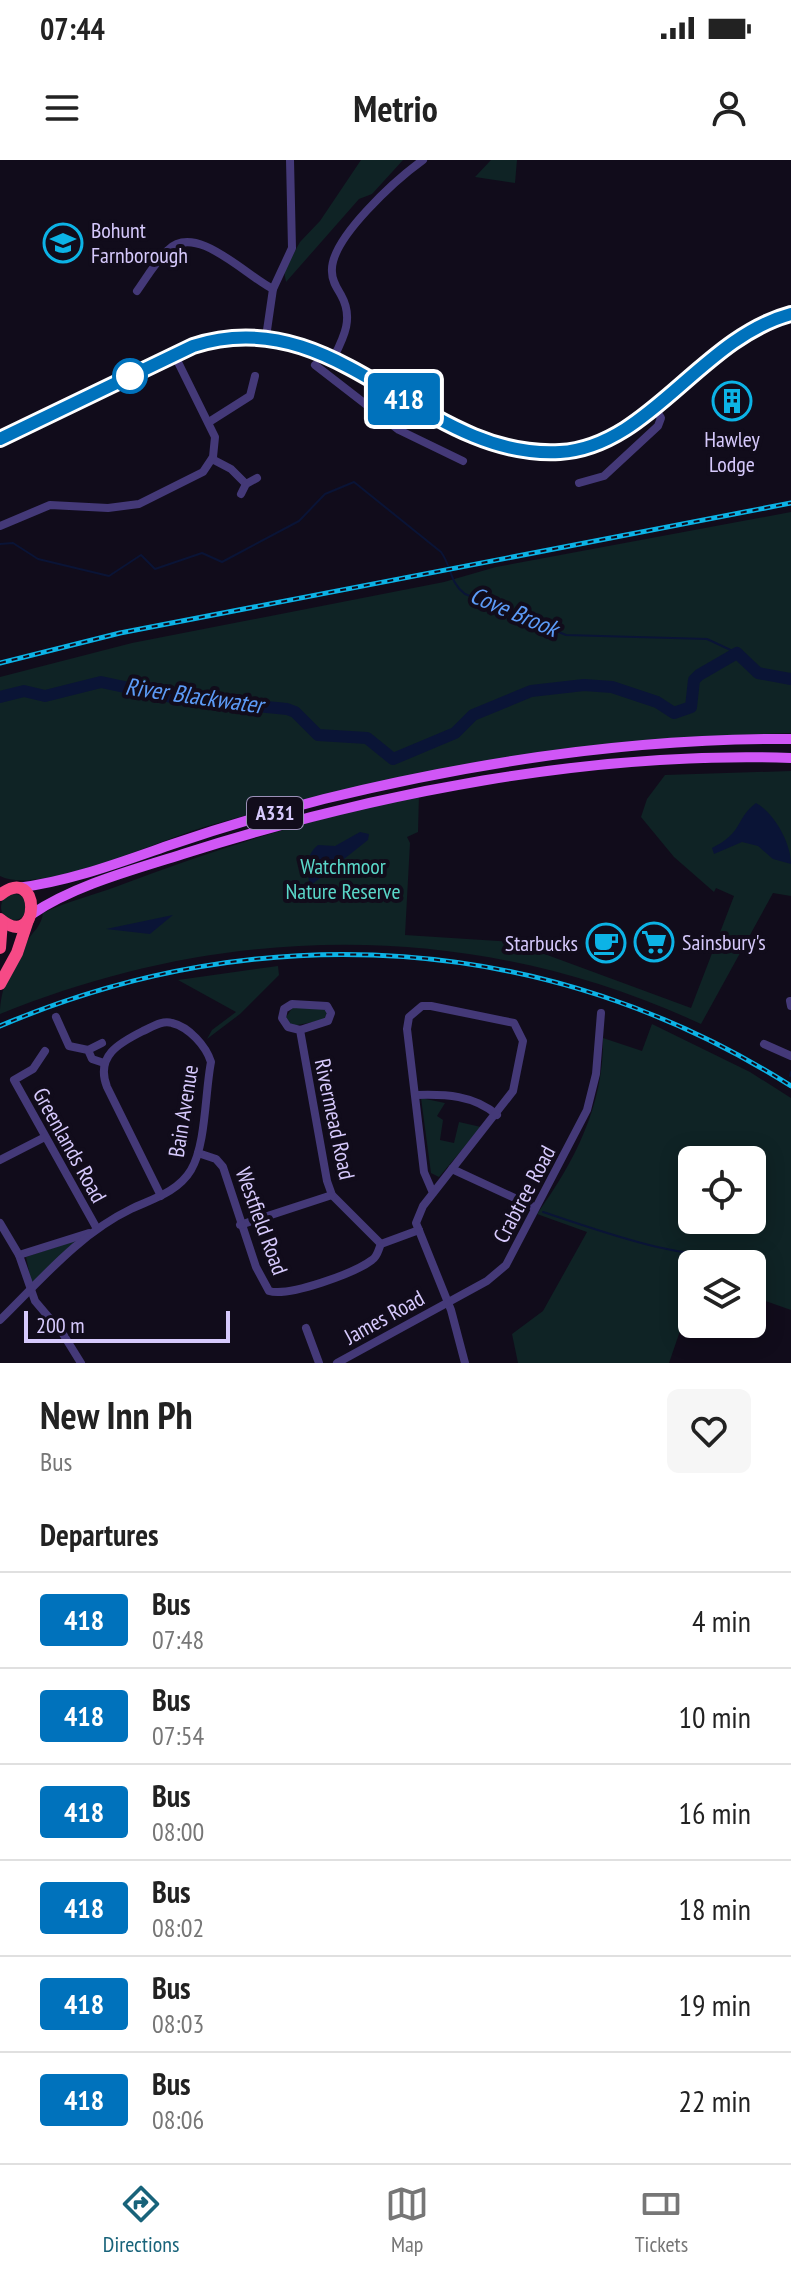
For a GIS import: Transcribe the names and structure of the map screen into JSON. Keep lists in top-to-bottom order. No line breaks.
{"streets":{"main road":["A331"],"street":["Bain Avenue","Rivermead Road","Greenlands Road","Crabtree Road","Westfield Road","James Road"]},"crossings":[["Bain Avenue","Greenlands Road"],["Bain Avenue","Westfield Road"],["Rivermead Road","Westfield Road"],["Crabtree Road","James Road"]],"water":["Cove Brook","River Blackwater"],"parks":["Watchmoor Nature Reserve"],"places":{"school or university":["Bohunt Farnborough"],"building":["Hawley Lodge"],"supermarket":["Sainsbury's"],"cafe":["Starbucks"]},"lines":["bus line 418"],"scale_bar":"200 m","page":{"status":"07:44","header":"Metrio","on_map":"418","scale":"200 m","heading":[["New Inn Ph","Bus"],"Departures"],"list":[{"mark":"418","name":"Bus","note":"07:48","value":"4 min"},{"mark":"418","name":"Bus","note":"07:54","value":"10 min"},{"mark":"418","name":"Bus","note":"08:00","value":"16 min"},{"mark":"418","name":"Bus","note":"08:02","value":"18 min"},{"mark":"418","name":"Bus","note":"08:03","value":"19 min"},{"mark":"418","name":"Bus","note":"08:06","value":"22 min"}],"tabs":["Directions","Map","Tickets"]}}
